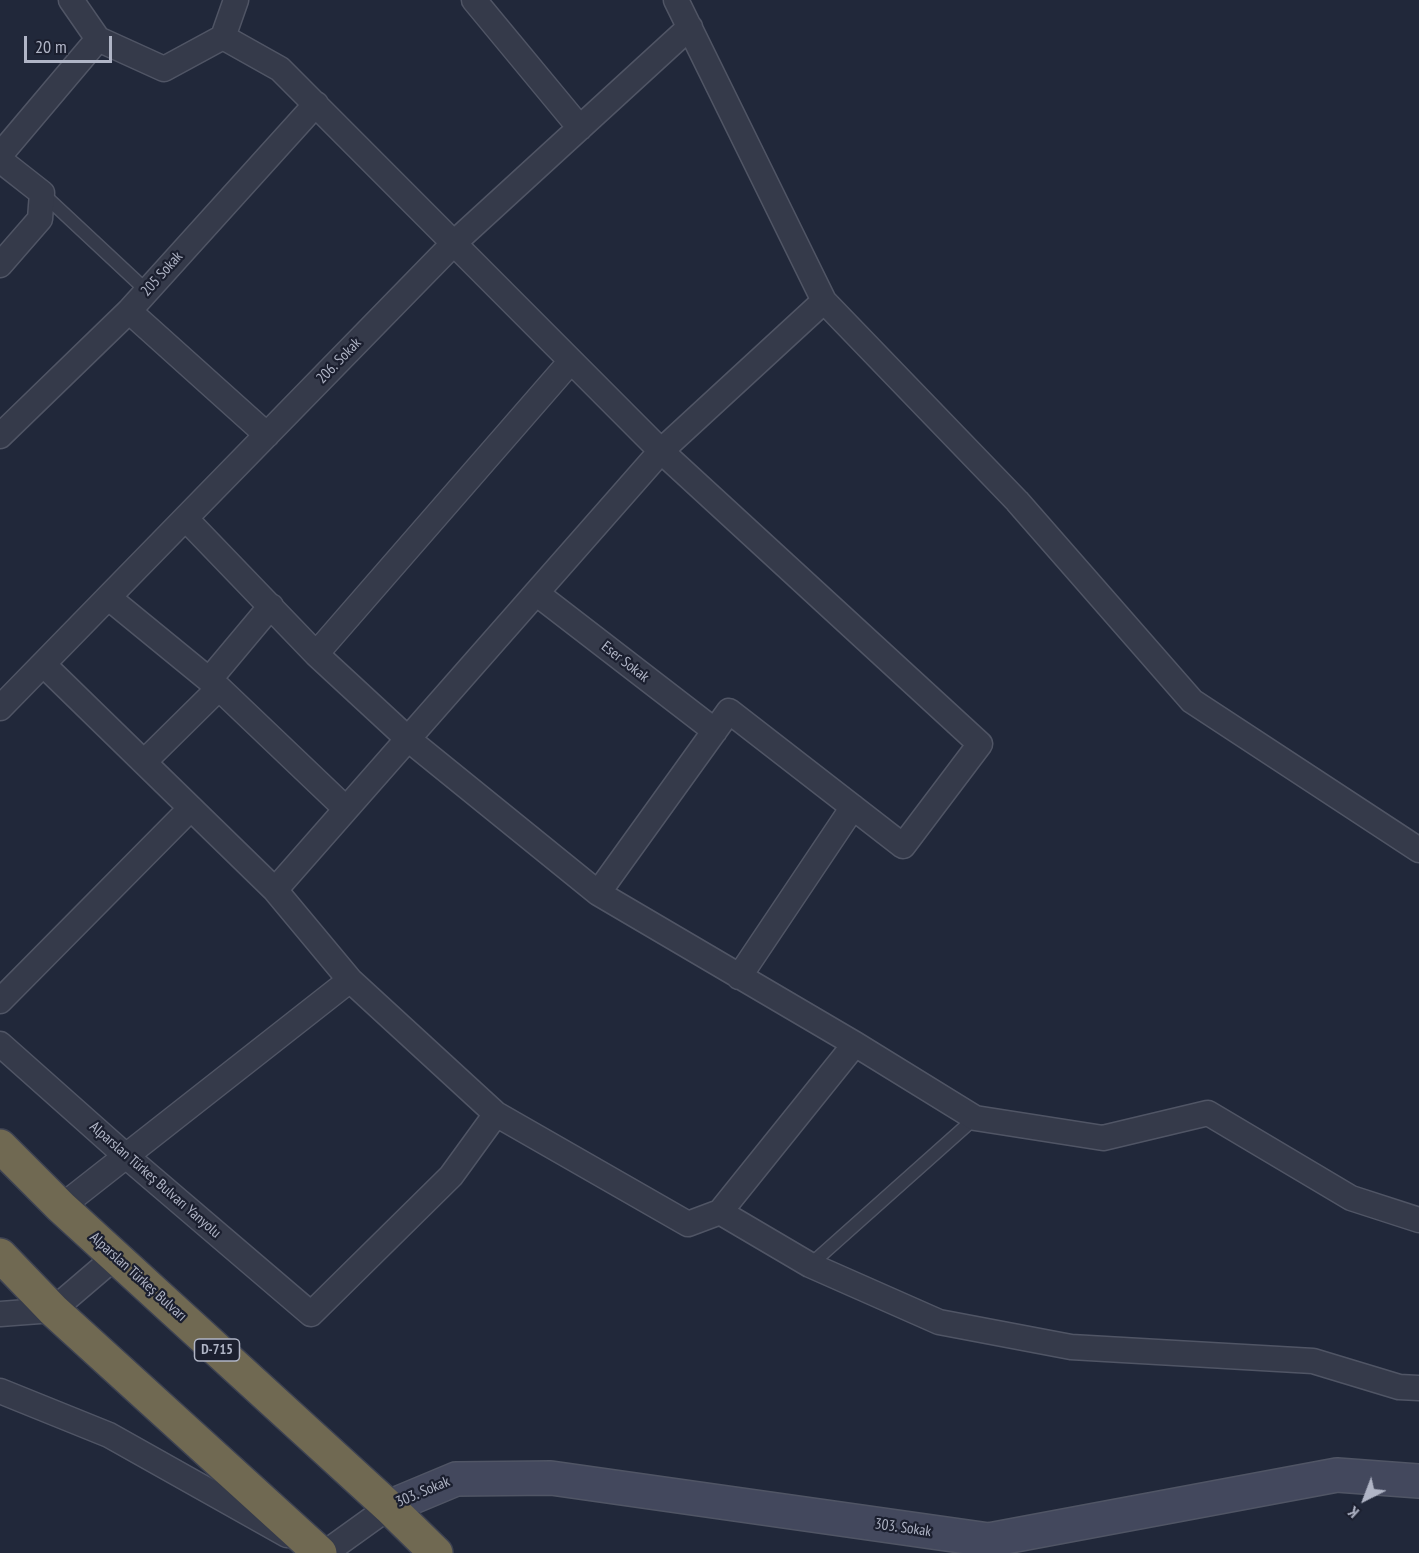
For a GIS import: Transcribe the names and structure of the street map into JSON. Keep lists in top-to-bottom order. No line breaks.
{"streets":{"highway":["Alparslan Türkeş Bulvarı","D-715"],"street":["205 Sokak","206. Sokak","Eser Sokak","Alparslan Türkeş Bulvarı Yanyolu","303. Sokak"]},"crossings":[["Alparslan Türkeş Bulvarı","303. Sokak"]],"scale_bar":"20 m","north":"bottom left"}
